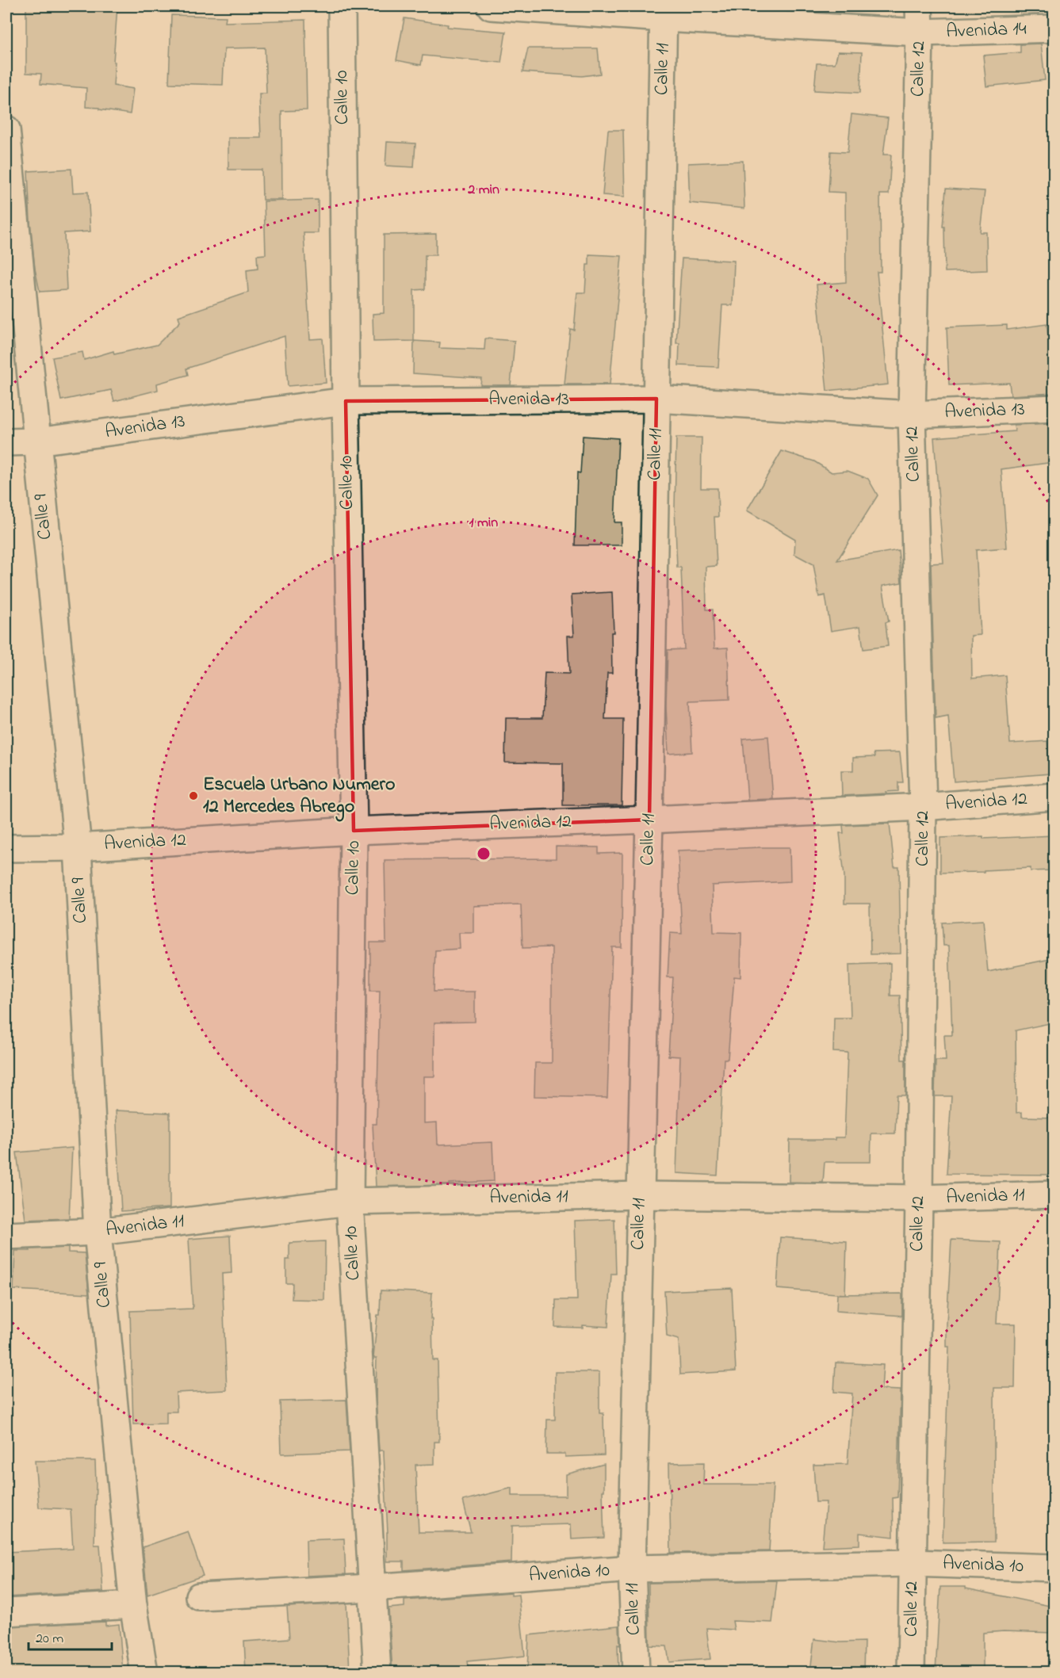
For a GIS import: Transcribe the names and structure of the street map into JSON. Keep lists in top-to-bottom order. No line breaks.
{"streets":{"street":["Avenida 14","Calle 11","Calle 12","Calle 10","Avenida 13","Calle 9","Avenida 12","Avenida 11","Avenida 10"]},"crossings":[["Avenida 14","Calle 11"],["Avenida 14","Calle 12"],["Calle 11","Avenida 13"],["Calle 11","Avenida 12"],["Calle 11","Avenida 11"],["Calle 11","Avenida 10"],["Calle 12","Avenida 13"],["Calle 12","Avenida 12"],["Calle 12","Avenida 11"],["Calle 12","Avenida 10"],["Calle 10","Avenida 13"],["Calle 10","Avenida 12"],["Calle 10","Avenida 11"],["Calle 10","Avenida 10"],["Avenida 13","Calle 9"],["Calle 9","Avenida 12"],["Calle 9","Avenida 11"]],"places":["Escuela Urbano Numero 12 Mercedes Abrego"],"scale_bar":"20 m","rings":["2 min","1 min"]}
